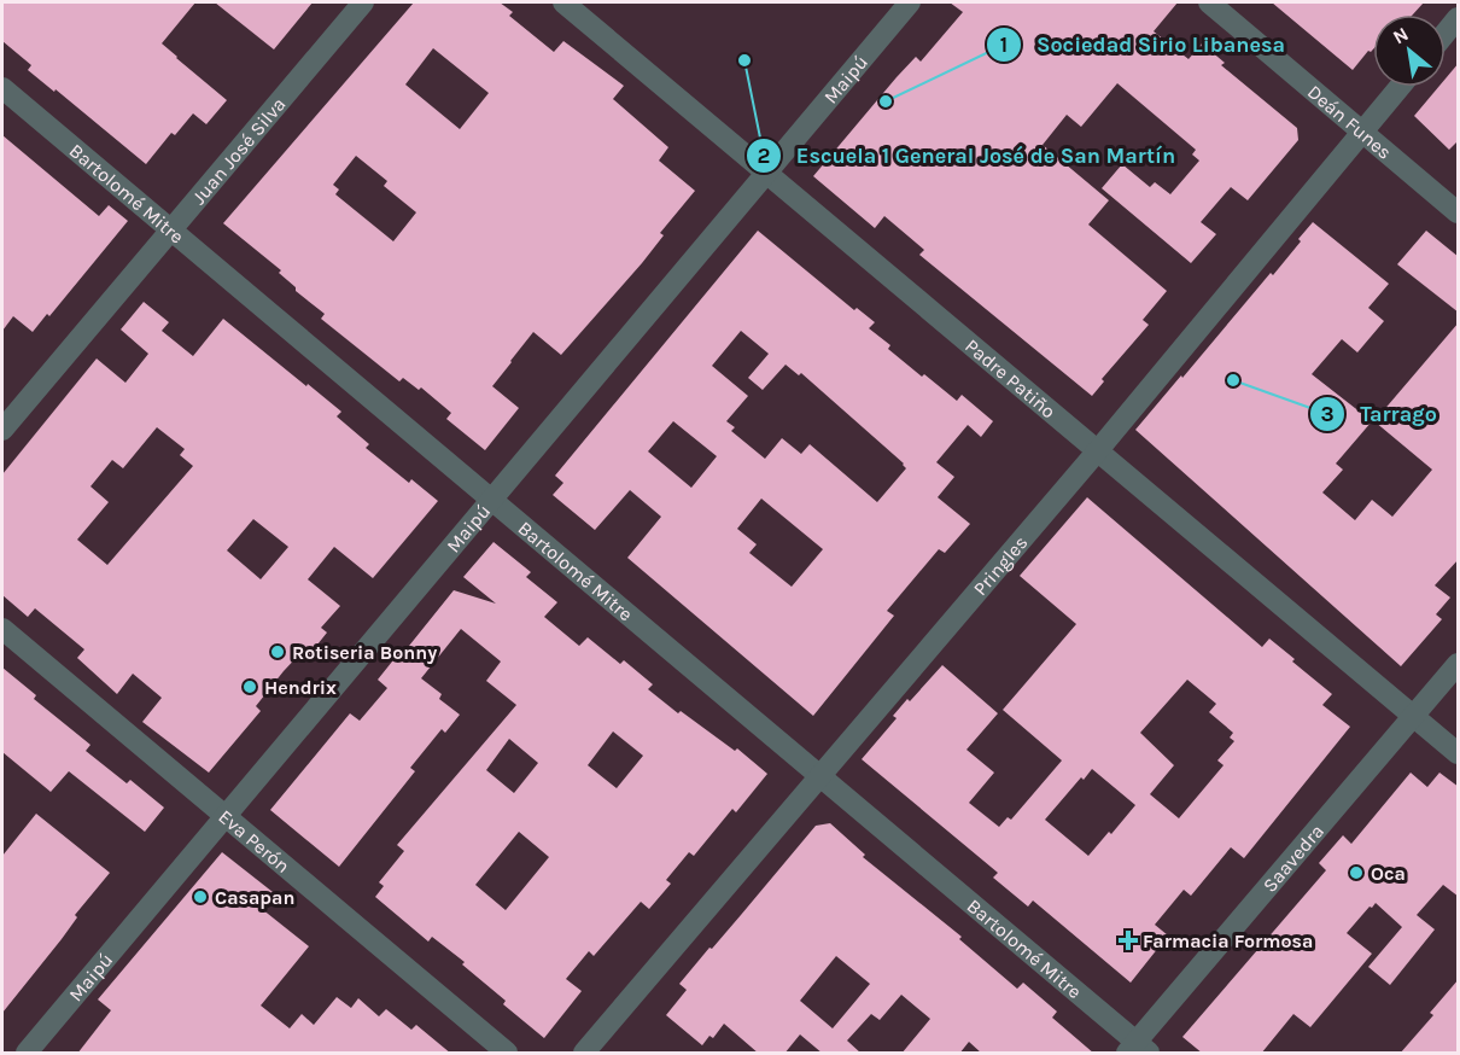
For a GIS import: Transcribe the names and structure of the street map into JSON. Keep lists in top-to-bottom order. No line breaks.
{"streets":{"street":["Maipú","Deán Funes","Juan José Silva","Bartolomé Mitre","Padre Patiño","Pringles","Eva Perón","Saavedra"]},"crossings":[["Maipú","Bartolomé Mitre"],["Maipú","Padre Patiño"],["Maipú","Eva Perón"],["Deán Funes","Pringles"],["Juan José Silva","Bartolomé Mitre"],["Bartolomé Mitre","Pringles"],["Bartolomé Mitre","Saavedra"],["Padre Patiño","Pringles"],["Padre Patiño","Saavedra"]],"places":{"other":["Escuela 1 General José de San Martín","Sociedad Sirio Libanesa","Tarrago","Rotiseria Bonny","Hendrix","Oca","Casapan"],"health":["Farmacia Formosa"]},"north":"top left"}
